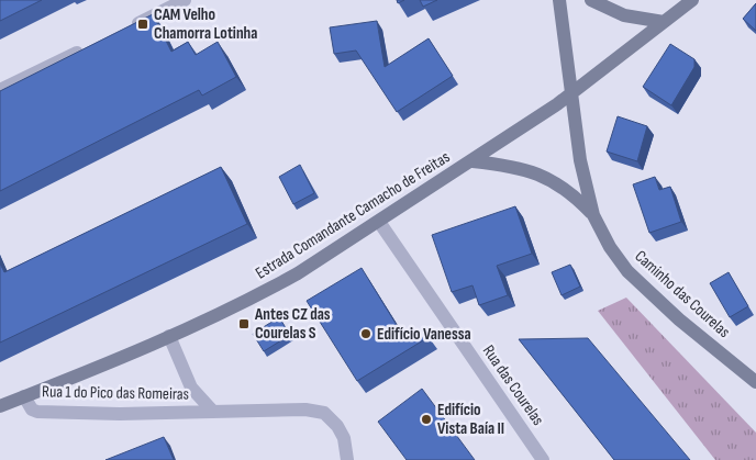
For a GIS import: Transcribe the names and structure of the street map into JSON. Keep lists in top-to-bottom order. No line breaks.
{"streets":{"main road":["Estrada Comandante Camacho de Freitas","Caminho das Courelas"],"street":["Rua das Courelas","Rua 1 do Pico das Romeiras"]},"crossings":[["Estrada Comandante Camacho de Freitas","Caminho das Courelas"],["Estrada Comandante Camacho de Freitas","Rua das Courelas"],["Estrada Comandante Camacho de Freitas","Rua 1 do Pico das Romeiras"]],"places":{"transit":["CAM Velho Chamorra Lotinha","Antes CZ das Courelas S"],"other":["Edifício Vanessa","Edifício Vista Baía II"]}}
